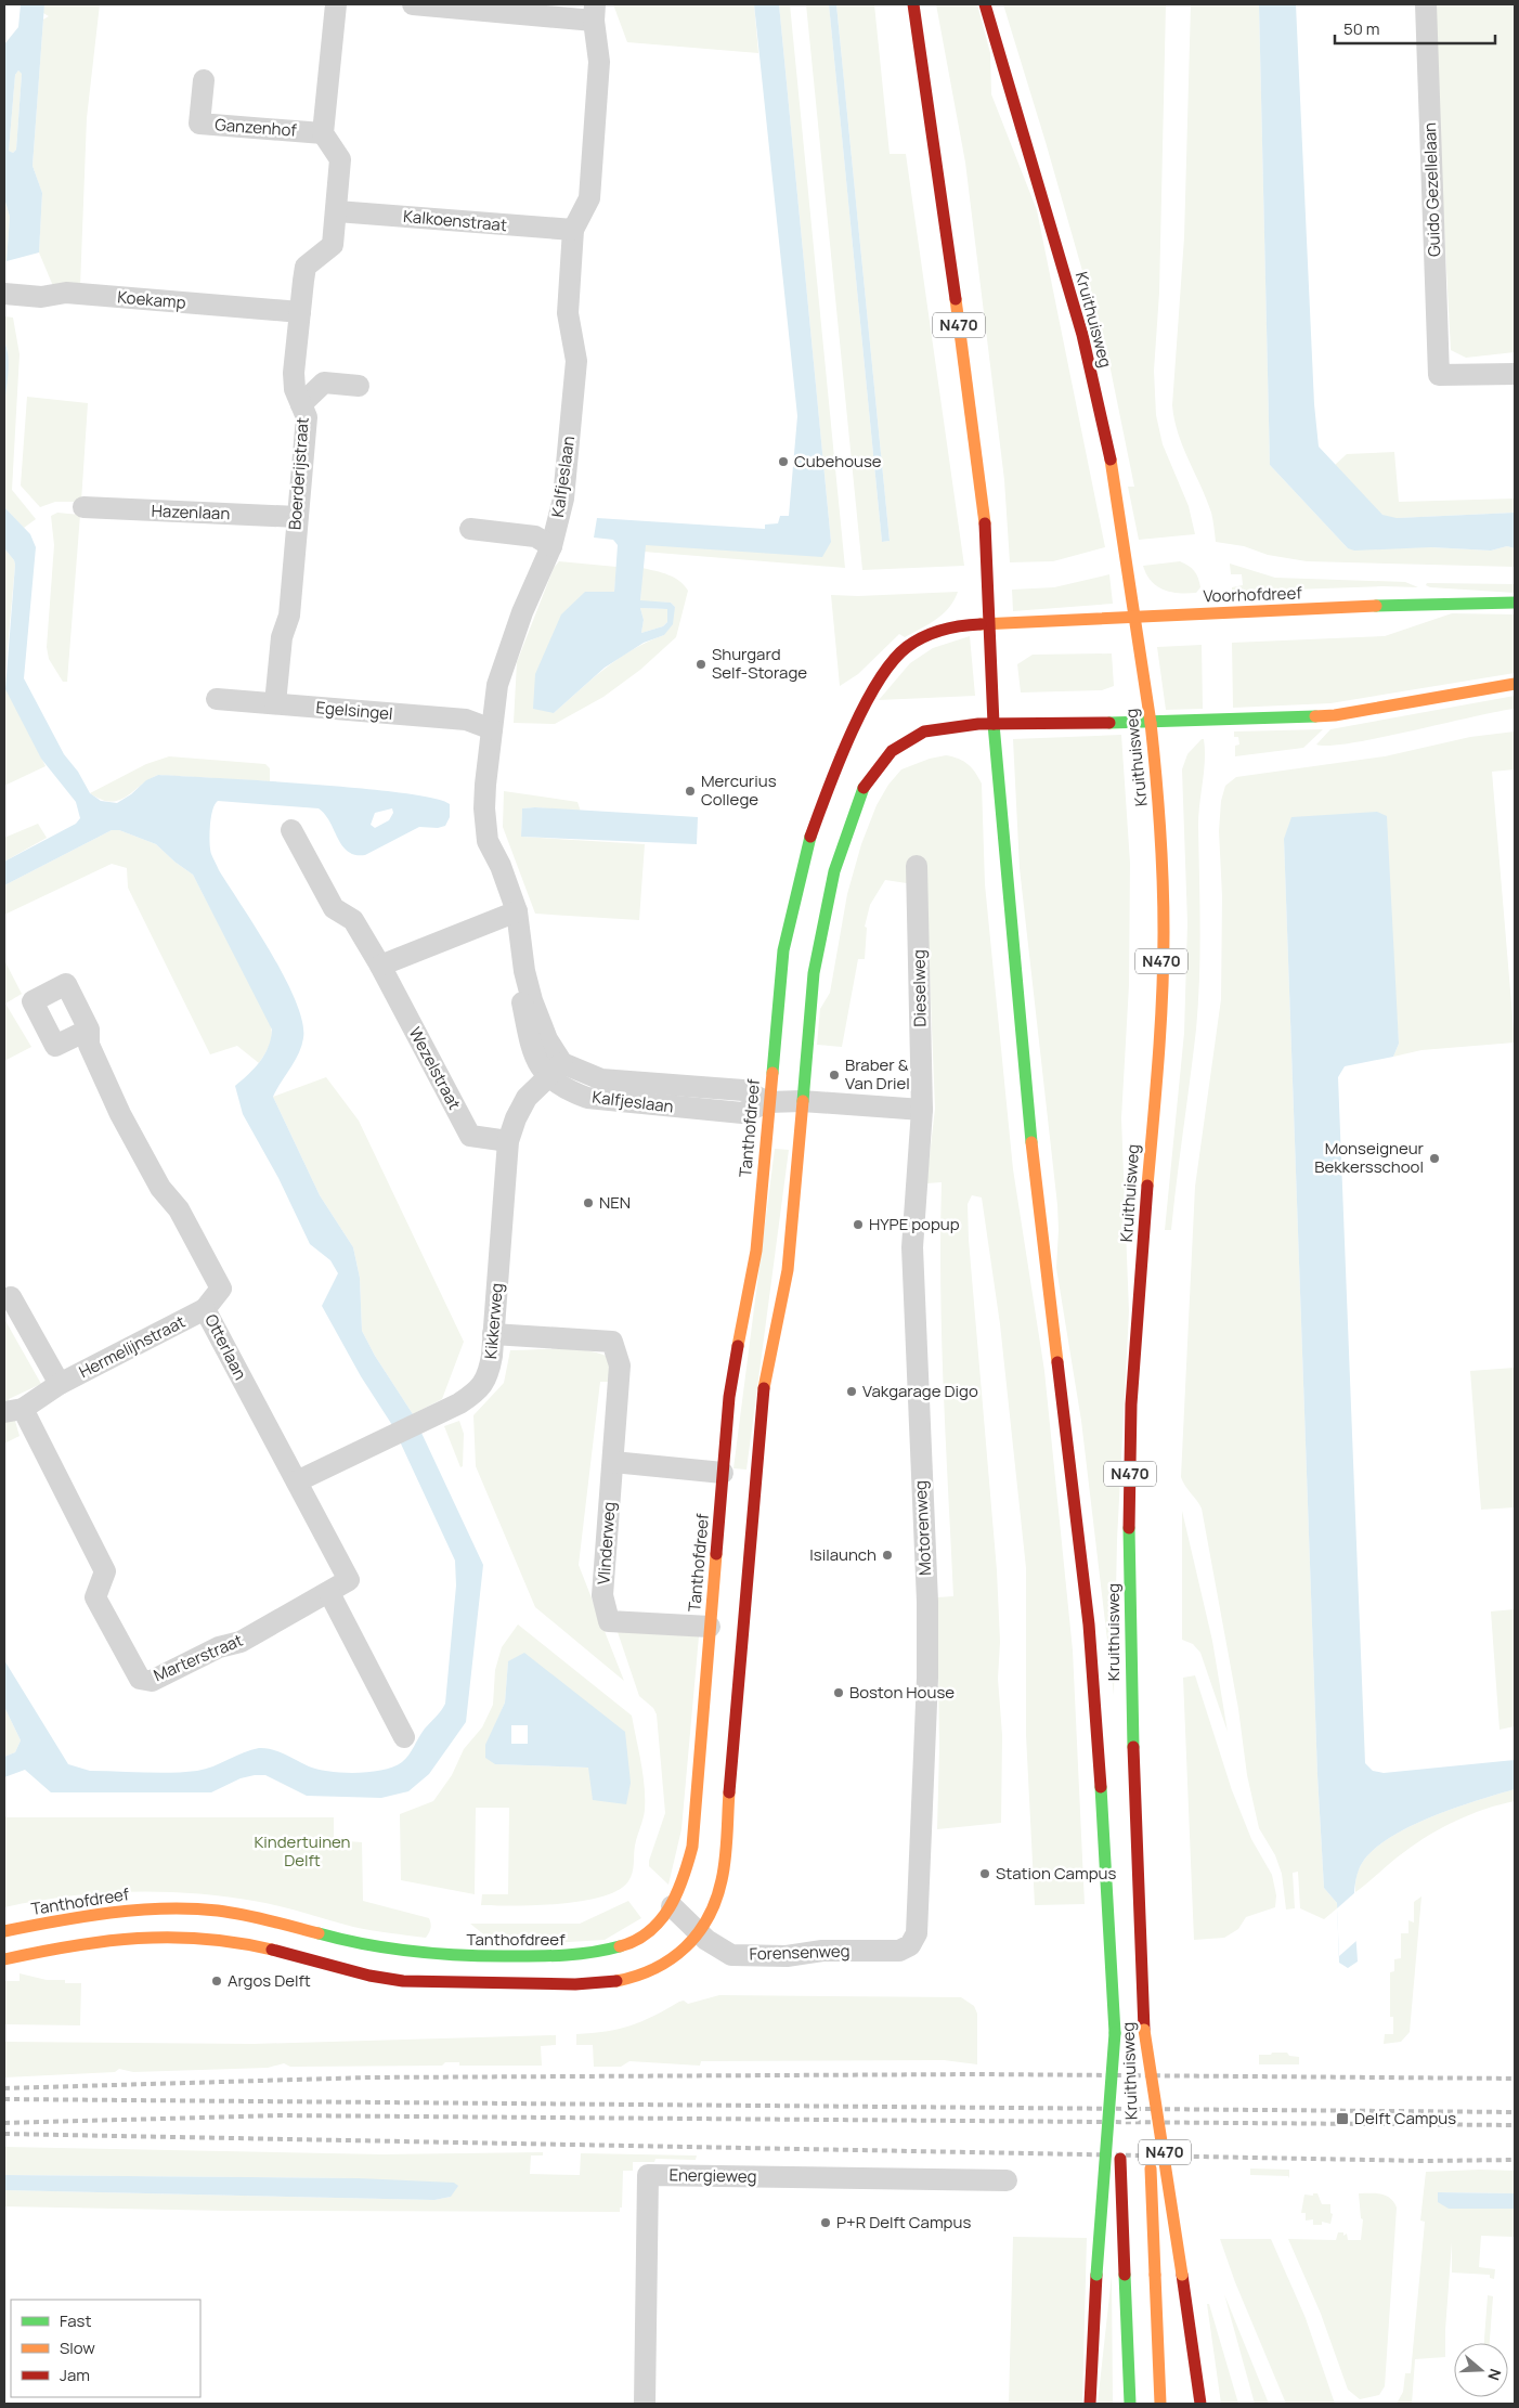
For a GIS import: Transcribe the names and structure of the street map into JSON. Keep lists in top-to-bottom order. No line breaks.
{"streets":{"main road":["Kruithuisweg","N470","Voorhofdreef","Tanthofdreef"],"street":["Ganzenhof","Guido Gezellelaan","Kalkoenstraat","Koekamp","Boerderijstraat","Kalfjeslaan","Hazenlaan","Egelsingel","Dieselweg","Wezelstraat","Kikkerweg","Hermelijnstraat","Otterlaan","Motorenweg","Vlinderweg","Marterstraat","Forensenweg","Energieweg"]},"crossings":[["Ganzenhof","Boerderijstraat"],["Kalkoenstraat","Boerderijstraat"],["Kalkoenstraat","Kalfjeslaan"],["Koekamp","Boerderijstraat"],["Kruithuisweg","N470"],["Kruithuisweg","Voorhofdreef"],["Kruithuisweg","Tanthofdreef"],["Boerderijstraat","Hazenlaan"],["Boerderijstraat","Egelsingel"],["Kalfjeslaan","Egelsingel"],["Kalfjeslaan","Dieselweg"],["Kalfjeslaan","Tanthofdreef"],["Kalfjeslaan","Kikkerweg"],["Kalfjeslaan","Motorenweg"],["Voorhofdreef","Tanthofdreef"],["Dieselweg","Motorenweg"],["Wezelstraat","Kikkerweg"],["Tanthofdreef","Vlinderweg"],["Tanthofdreef","Forensenweg"],["Kikkerweg","Otterlaan"],["Kikkerweg","Vlinderweg"],["Hermelijnstraat","Otterlaan"],["Hermelijnstraat","Marterstraat"],["Otterlaan","Marterstraat"],["Motorenweg","Forensenweg"]],"parks":["Kindertuinen Delft"],"places":{"other":["Cubehouse","Shurgard Self-Storage","Mercurius College","Braber & Van Driel","Monseigneur Bekkersschool","NEN","HYPE popup","Vakgarage Digo","Isilaunch","Boston House","Station Campus","Argos Delft","P+R Delft Campus"],"transit":["Delft Campus"]},"legend":["Fast","Slow","Jam"],"scale_bar":"50 m","north":"right"}
